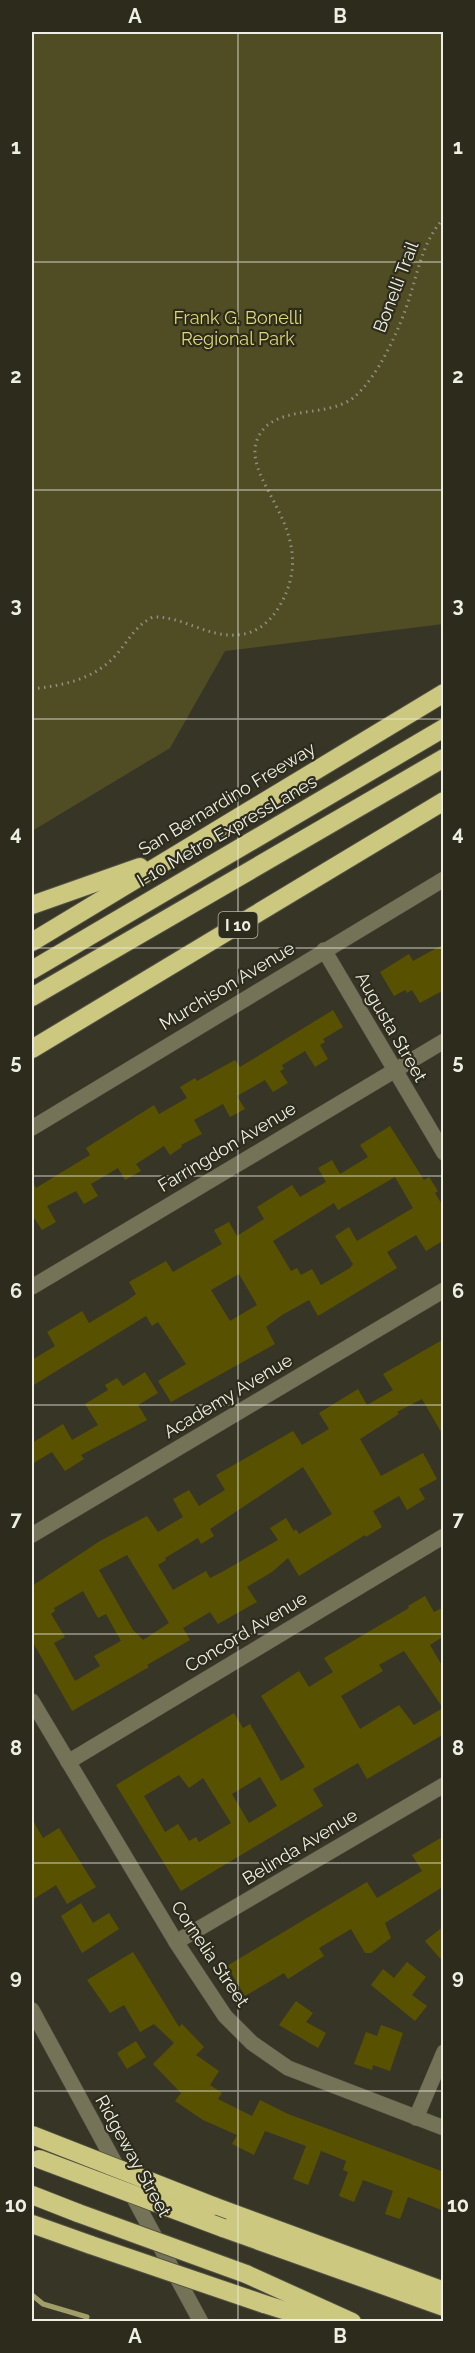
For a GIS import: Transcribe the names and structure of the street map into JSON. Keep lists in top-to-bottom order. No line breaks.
{"streets":{"highway":["San Bernardino Freeway","I-10 Metro ExpressLanes","I 10"],"street":["Murchison Avenue","Augusta Street","Farringdon Avenue","Academy Avenue","Concord Avenue","Belinda Avenue","Cornelia Street","Ridgeway Street"],"path":["Bonelli Trail"]},"crossings":[["Murchison Avenue","Augusta Street"],["Augusta Street","Farringdon Avenue"],["Concord Avenue","Cornelia Street"],["Belinda Avenue","Cornelia Street"]],"parks":["Frank G. Bonelli Regional Park"],"grid":{"columns":["A","B"],"rows":["1","2","3","4","5","6","7","8","9","10"]}}
